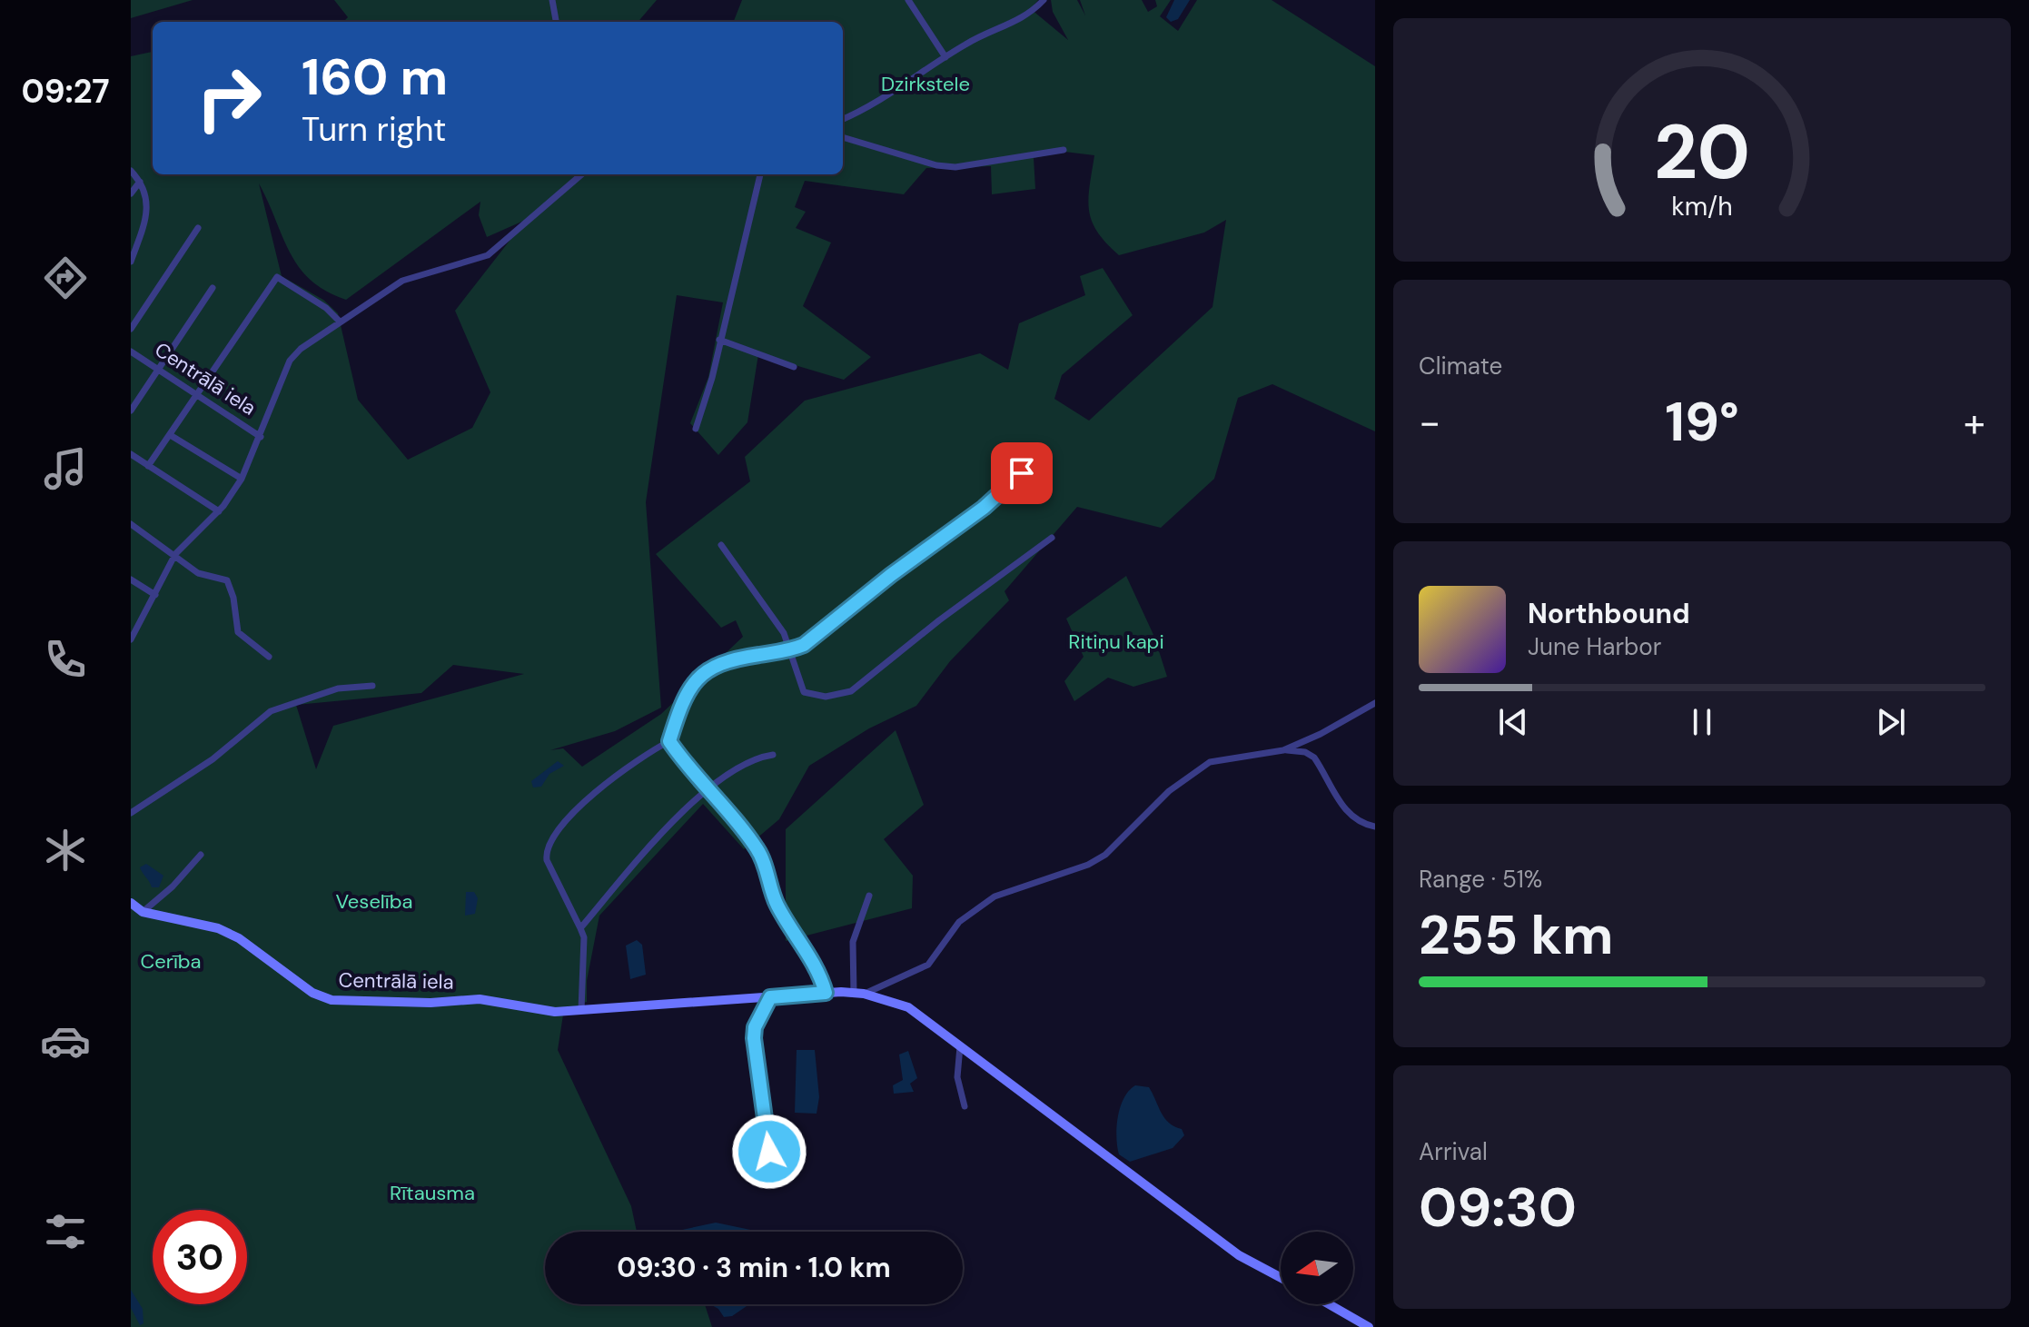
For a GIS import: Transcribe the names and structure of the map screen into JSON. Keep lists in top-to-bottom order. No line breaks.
{"streets":{"street":["Centrālā iela"]},"parks":["Dzirkstele","Ritiņu kapi","Veselība","Cerība","Rītausma"],"north":"left","page":{"tabs":"09:27","turn":["160 m","Turn right"],"tile":["Climate",["Range · 51%","255 km"],["Arrival","09:30"]],"heat":["−","19°","+"],"song":["Northbound","June Harbor"],"limit":"30","trip":"09:30 · 3 min · 1.0 km","gauge":["20","km/h"]}}
